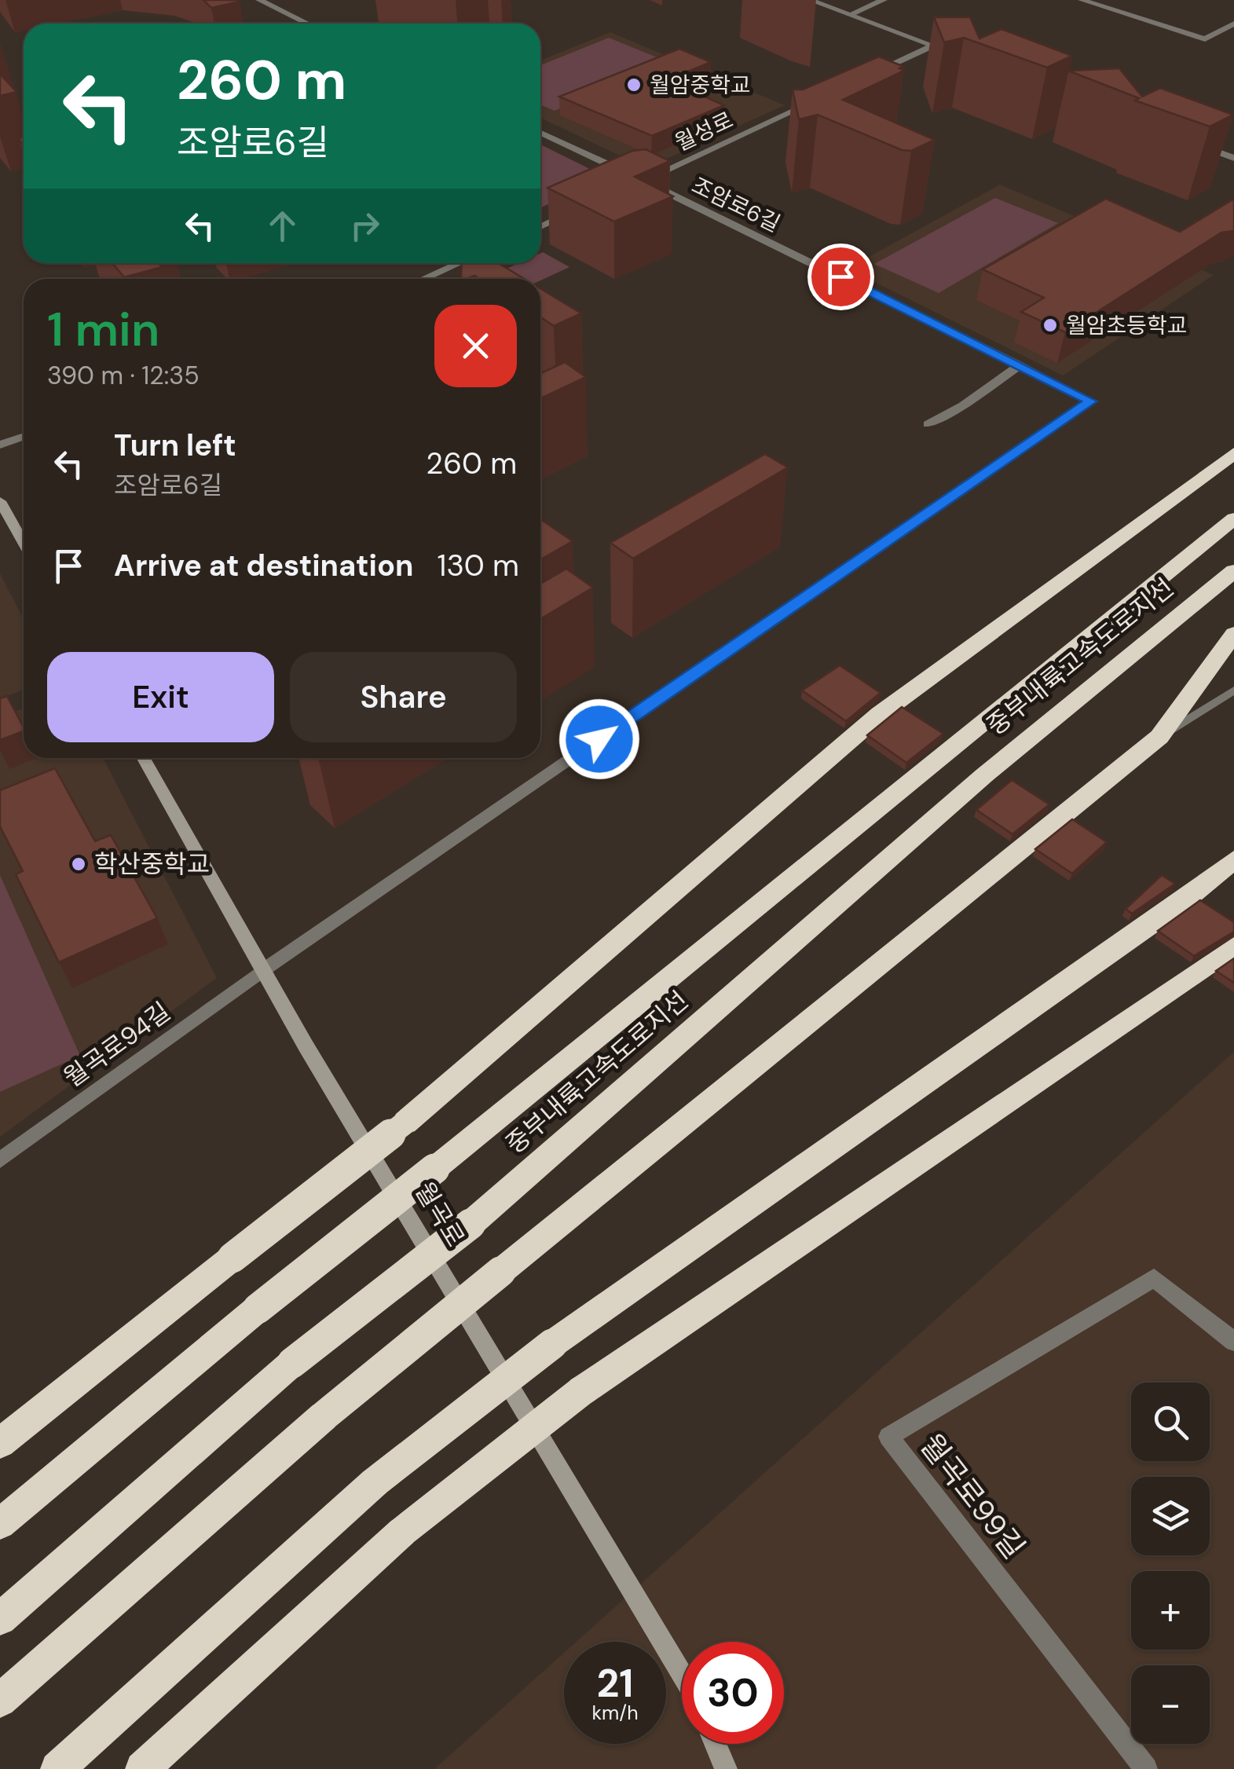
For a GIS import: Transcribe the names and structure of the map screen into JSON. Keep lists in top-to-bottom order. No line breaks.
{"streets":{"highway":["중부내륙고속도로지선"],"main road":["월곡로"],"street":["월성로","조암로6길","월곡로94길","월곡로99길"]},"crossings":[["월성로","조암로6길"],["조암로6길","월곡로94길"],["월곡로94길","월곡로"]],"places":["월암중학교","월암초등학교","학산중학교"],"page":{"turn":["260 m","조암로6길"],"heading":["1 min","390 m · 12:35"],"list":[{"name":"Turn left","note":"조암로6길","value":"260 m"},{"name":"Arrive at destination","value":"130 m"}],"buttons":["Exit","Share"],"map_buttons":["+","−"],"speed":"21 km/h","limit":"30"}}
